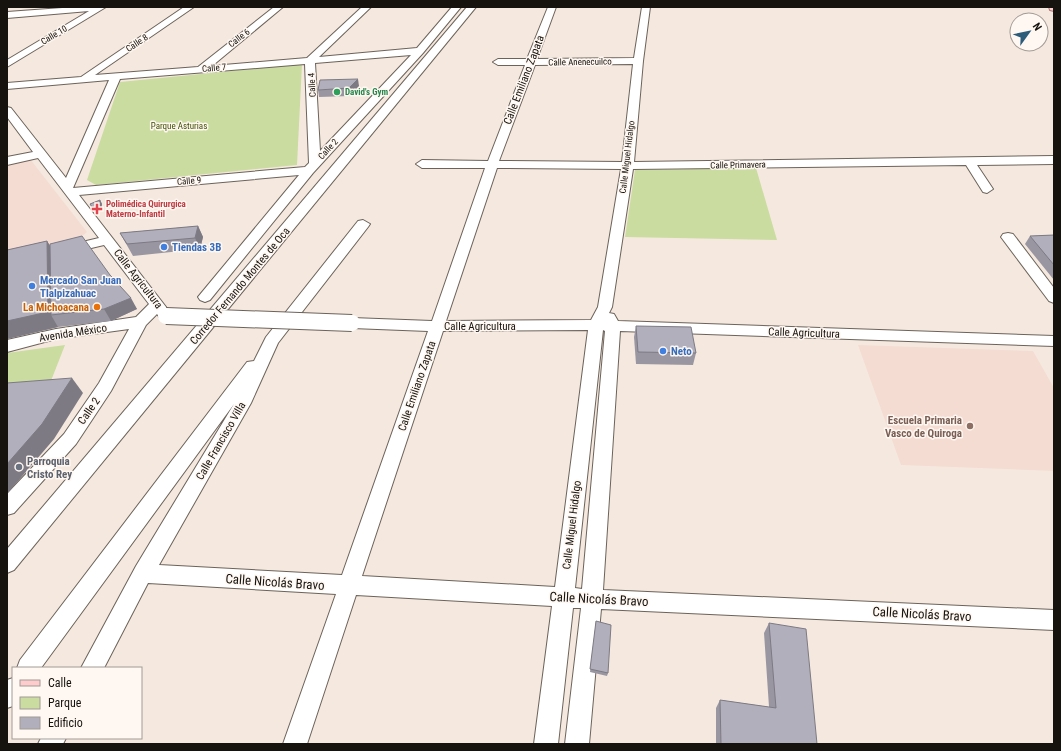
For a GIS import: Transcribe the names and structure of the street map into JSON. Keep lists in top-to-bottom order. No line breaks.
{"streets":{"street":["Calle 10","Calle 6","Calle 8","Calle Anenecuilco","Calle 7","Calle Emiliano Zapata","Calle 4","Calle 2","Calle Miguel Hidalgo","Calle Primavera","Calle 9","Calle Agricultura","Corredor Fernando Montes de Oca","Avenida México","Calle Francisco Villa","Calle Nicolás Bravo"]},"crossings":[["Calle 6","Calle 7"],["Calle 8","Calle 7"],["Calle Anenecuilco","Calle Emiliano Zapata"],["Calle Anenecuilco","Calle Miguel Hidalgo"],["Calle 7","Calle 4"],["Calle 7","Calle 2"],["Calle Emiliano Zapata","Calle Primavera"],["Calle Emiliano Zapata","Calle Agricultura"],["Calle Emiliano Zapata","Calle Nicolás Bravo"],["Calle 4","Calle 2"],["Calle 4","Calle 9"],["Calle 2","Calle 9"],["Calle 2","Calle Agricultura"],["Calle 2","Avenida México"],["Calle Miguel Hidalgo","Calle Primavera"],["Calle Miguel Hidalgo","Calle Agricultura"],["Calle Miguel Hidalgo","Calle Nicolás Bravo"],["Calle 9","Calle Agricultura"],["Calle Francisco Villa","Calle Nicolás Bravo"]],"parks":["Parque Asturias"],"places":{"other":["David's Gym","Tiendas 3B","Mercado San Juan Tlalpizahuac","La Michoacana","Neto","Escuela Primaria Vasco de Quiroga","Parroquia Cristo Rey"],"health":["Polimédica Quirurgica Materno-Infantil"]},"legend":["Calle","Parque","Edificio"],"north":"top right"}
